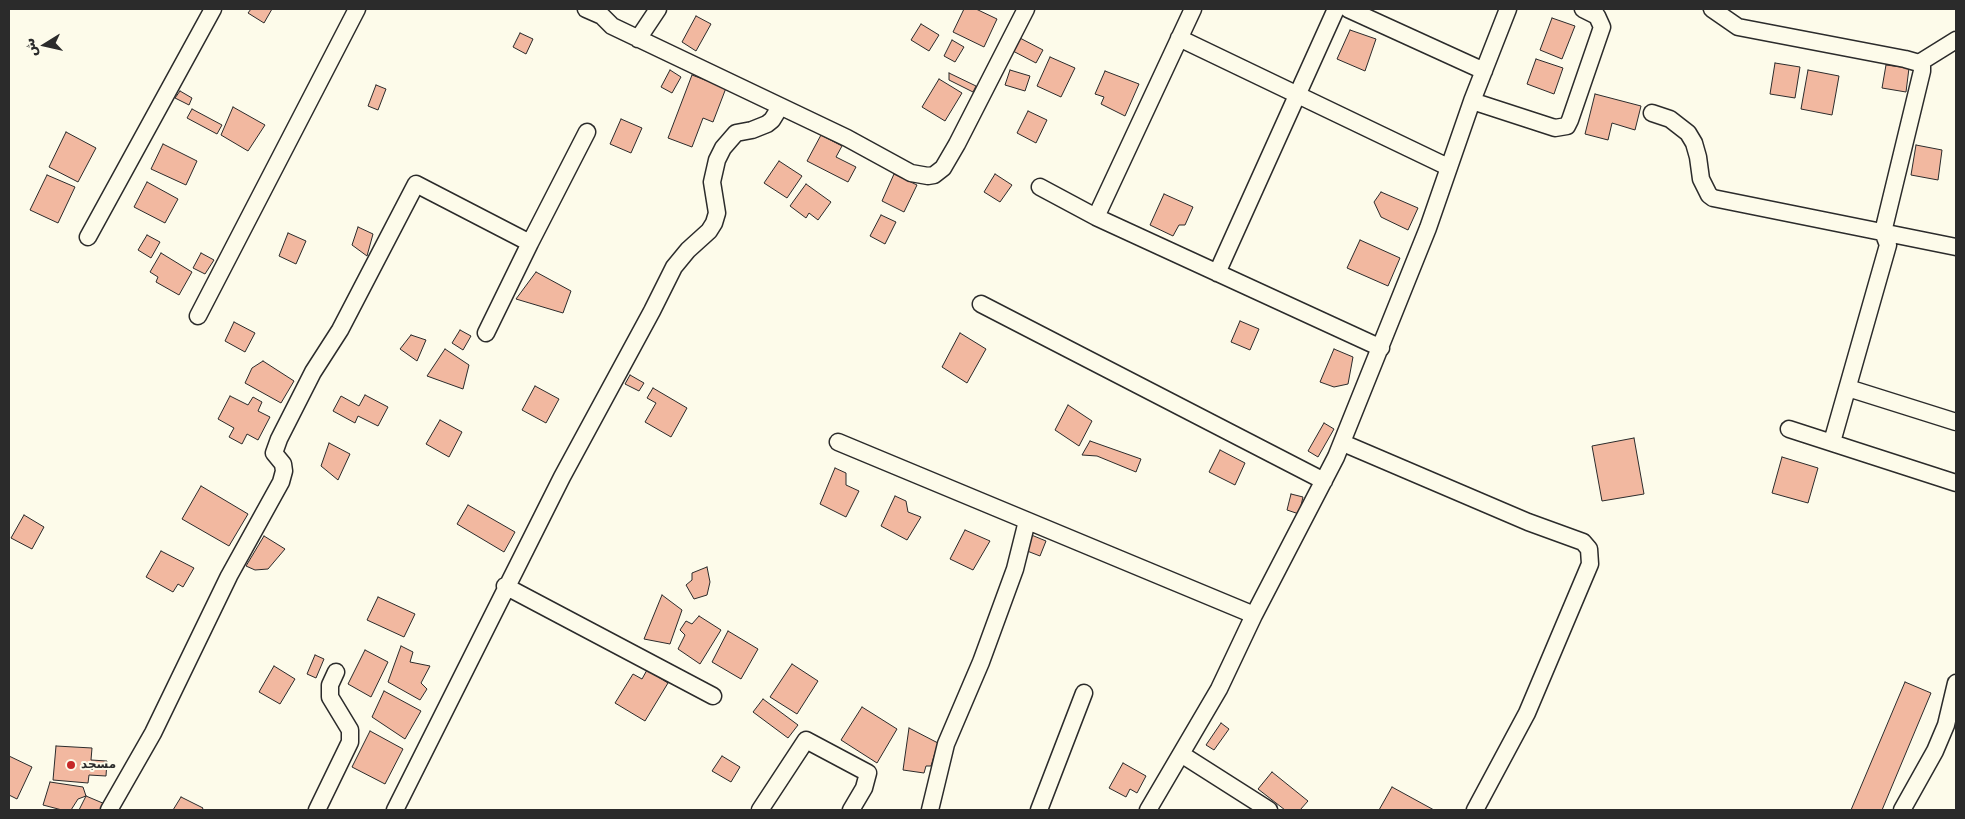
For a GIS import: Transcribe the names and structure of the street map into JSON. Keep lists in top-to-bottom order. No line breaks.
{"places":["مسجد"],"north":"left"}
